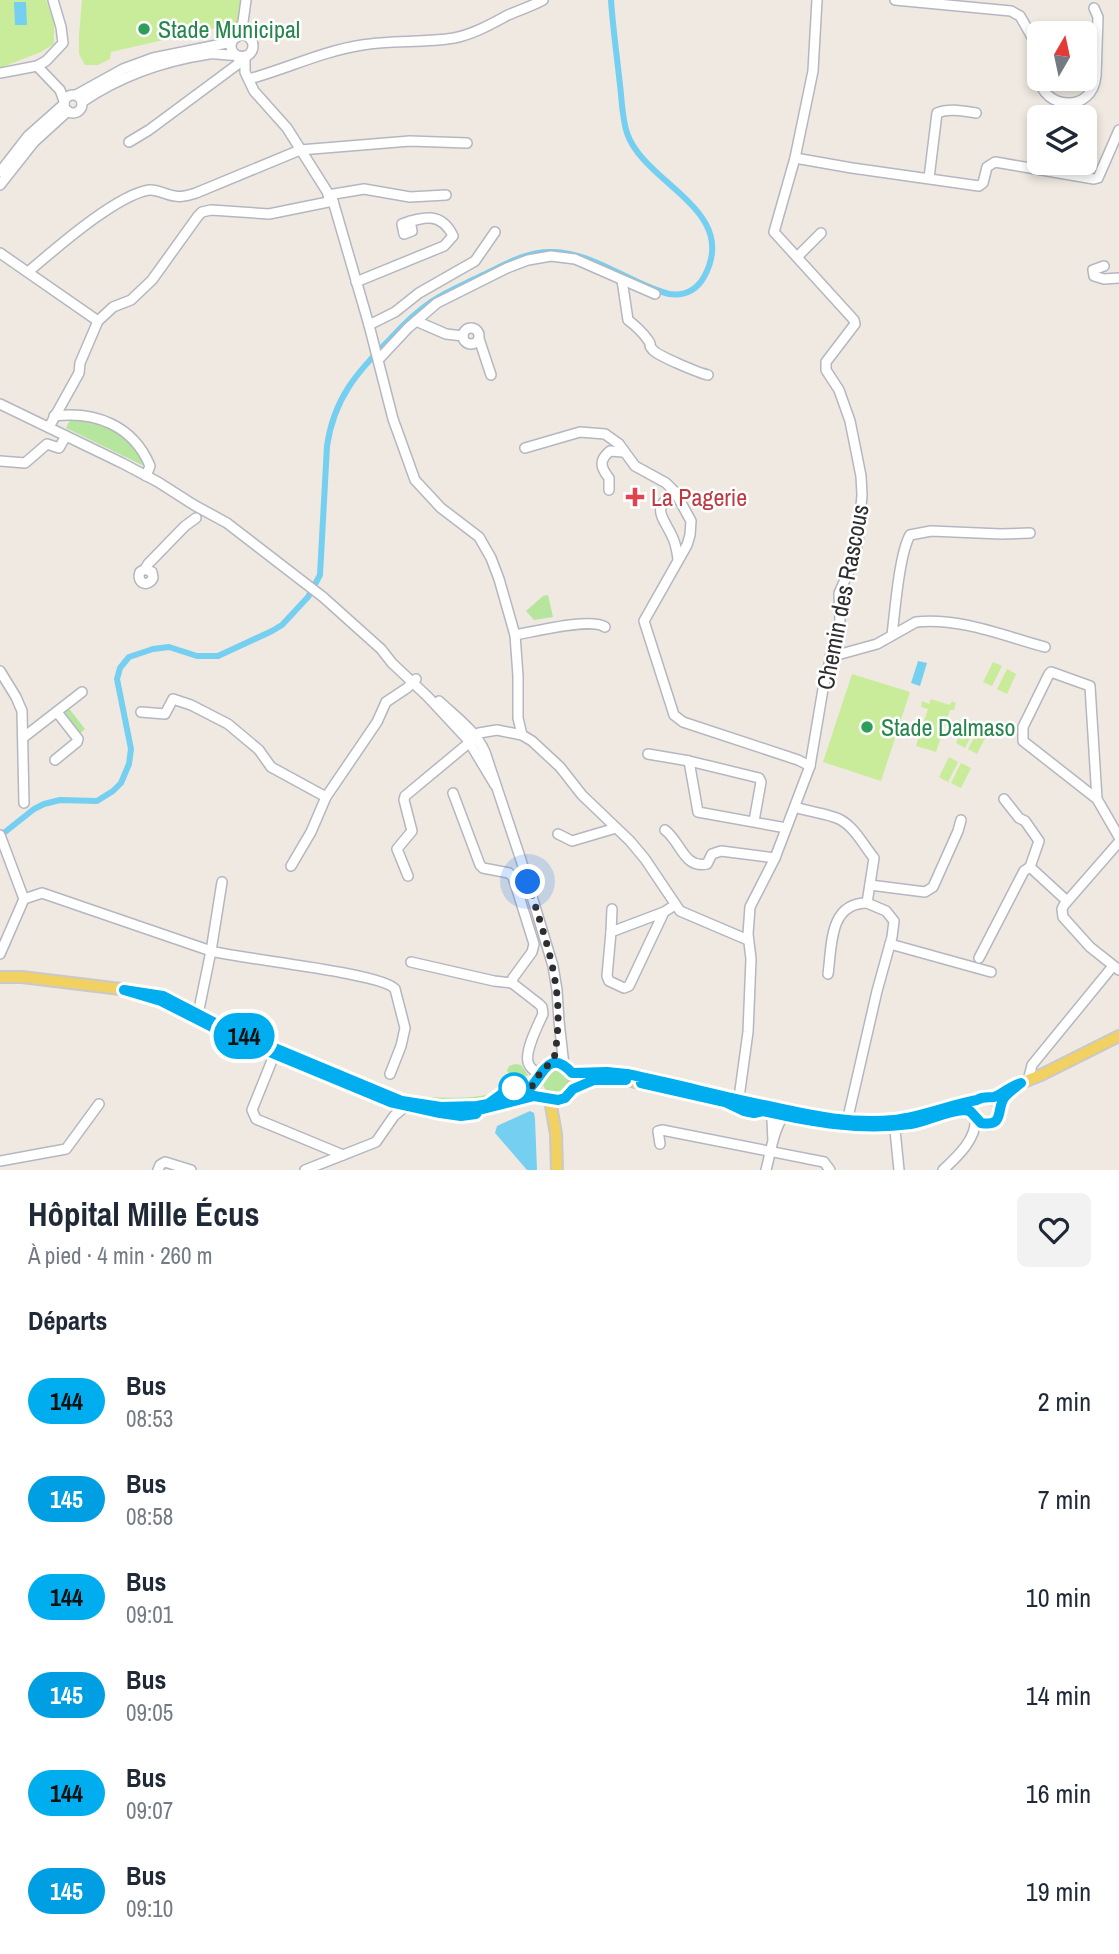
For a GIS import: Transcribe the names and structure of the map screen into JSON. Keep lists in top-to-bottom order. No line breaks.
{"streets":{"street":["Chemin des Rascous"]},"places":{"other":["Stade Municipal","Stade Dalmaso"],"health":["La Pagerie"]},"lines":["bus line 144"],"north":"top","page":{"on_map":"144","heading":[["Hôpital Mille Écus","À pied · 4 min · 260 m"],"Départs"],"list":[{"mark":"144","name":"Bus","note":"08:53","value":"2 min"},{"mark":"145","name":"Bus","note":"08:58","value":"7 min"},{"mark":"144","name":"Bus","note":"09:01","value":"10 min"},{"mark":"145","name":"Bus","note":"09:05","value":"14 min"},{"mark":"144","name":"Bus","note":"09:07","value":"16 min"},{"mark":"145","name":"Bus","note":"09:10","value":"19 min"}]}}
